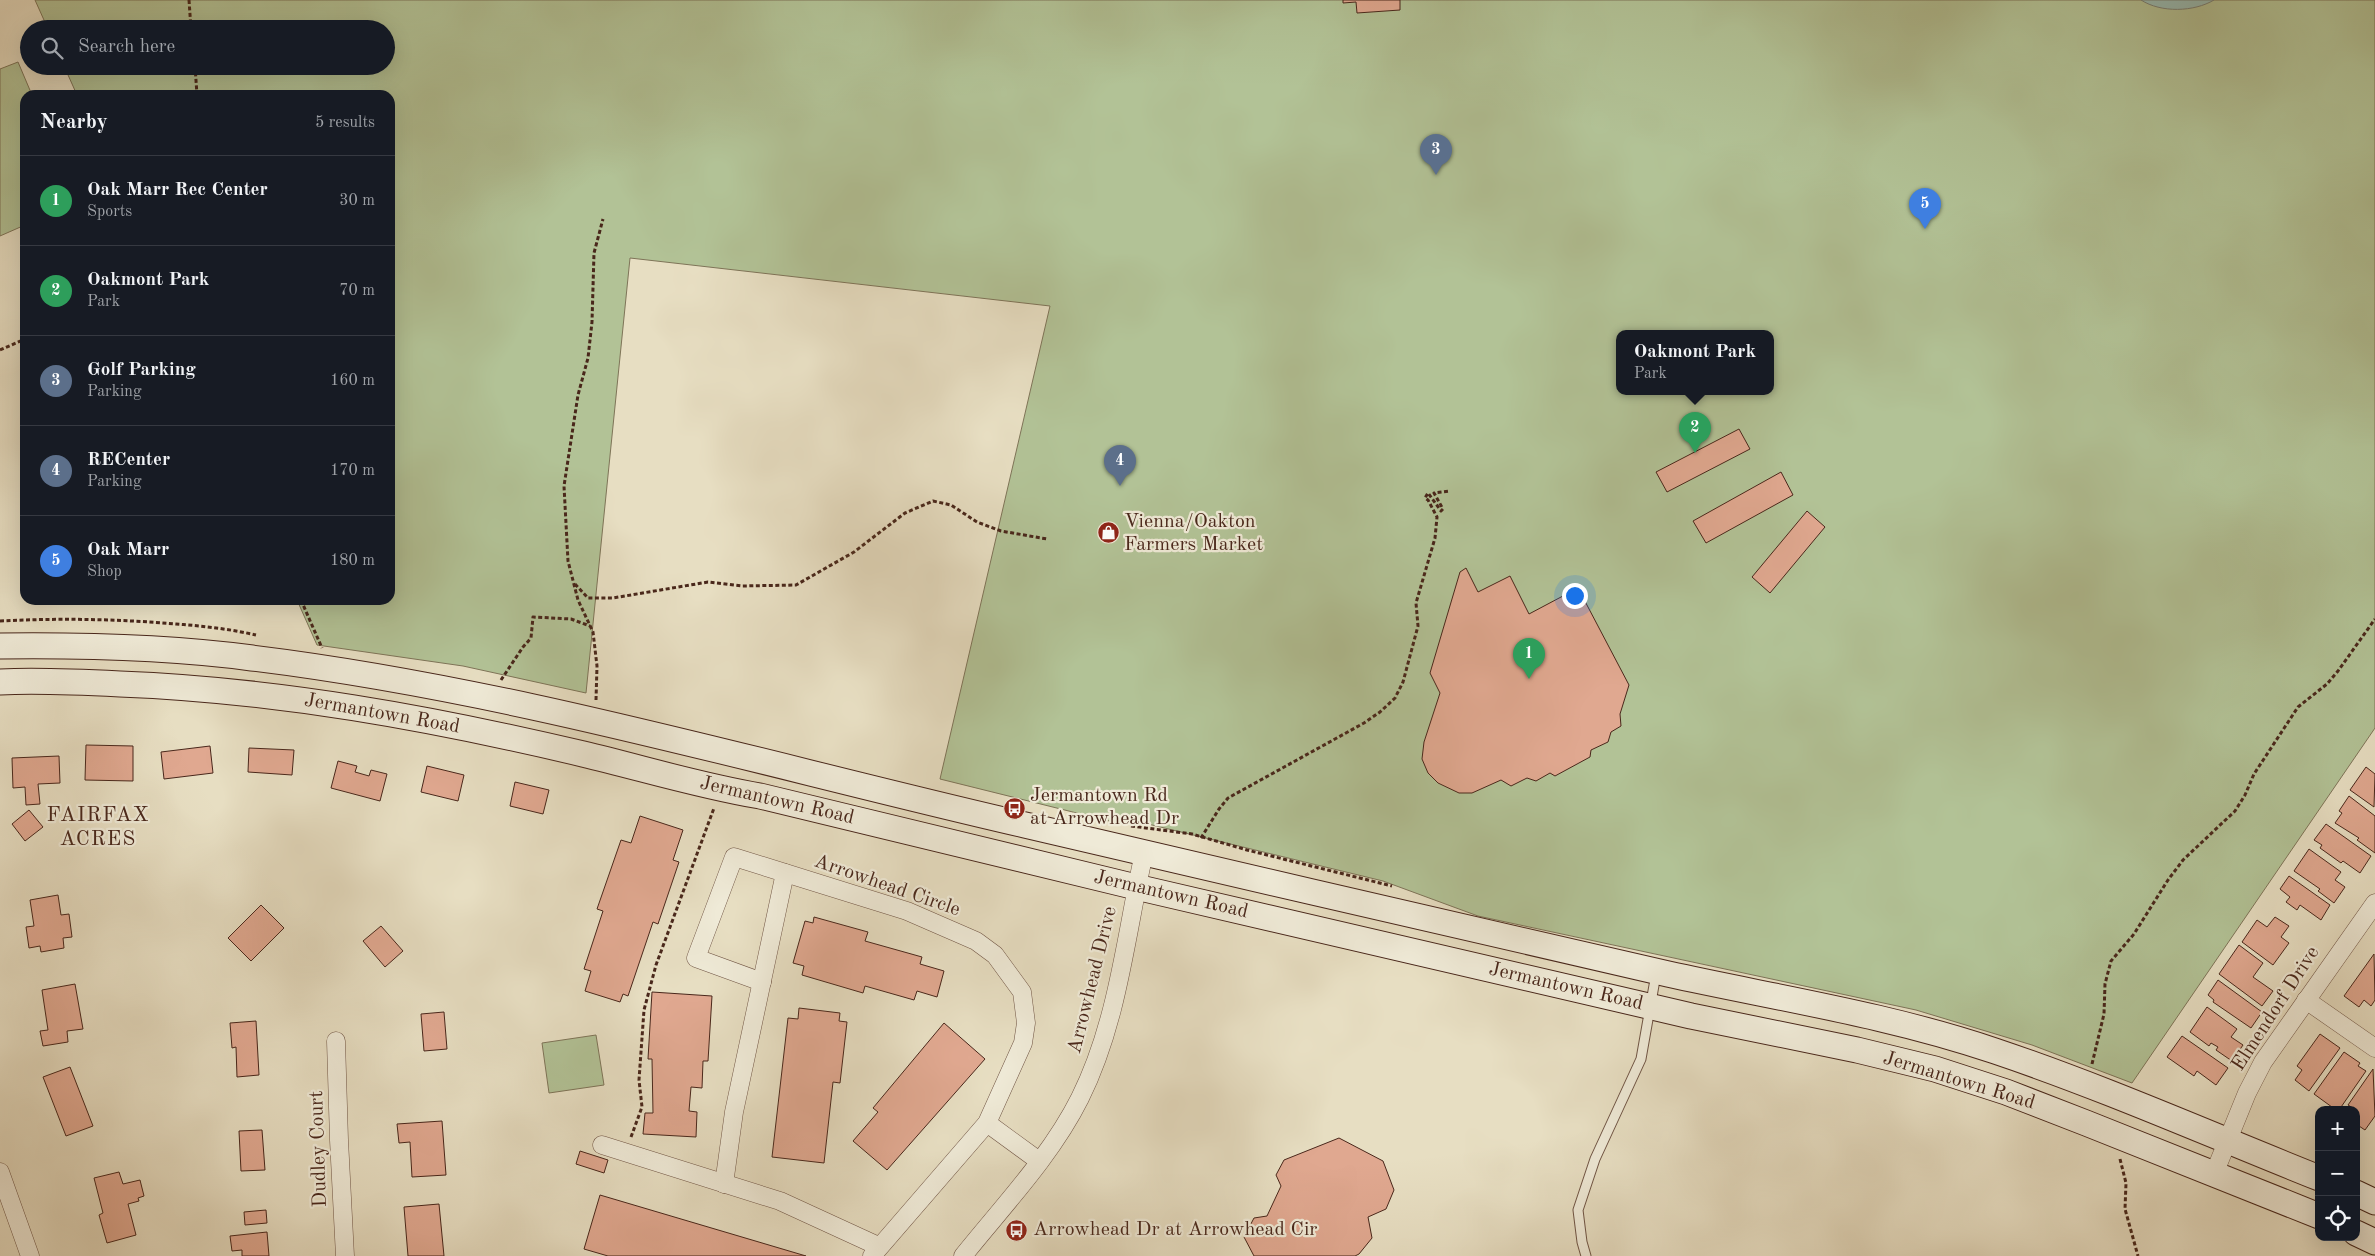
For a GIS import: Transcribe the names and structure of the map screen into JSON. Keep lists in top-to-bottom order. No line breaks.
{"streets":{"main road":["Jermantown Road"],"street":["Arrowhead Circle","Arrowhead Drive","Elmendorf Drive","Dudley Court"]},"crossings":[["Jermantown Road","Arrowhead Drive"],["Jermantown Road","Elmendorf Drive"]],"districts":["FAIRFAX ACRES"],"places":{"shop":["Vienna/Oakton Farmers Market"],"bus stop":["Jermantown Rd at Arrowhead Dr","Arrowhead Dr at Arrowhead Cir"]},"page":{"search":"Search here","heading":["Nearby","5 results"],"pins":["3","5","2","4","1"],"list":[{"mark":"1","name":"Oak Marr Rec Center","note":"Sports","value":"30 m"},{"mark":"2","name":"Oakmont Park","note":"Park","value":"70 m"},{"mark":"3","name":"Golf Parking","note":"Parking","value":"160 m"},{"mark":"4","name":"RECenter","note":"Parking","value":"170 m"},{"mark":"5","name":"Oak Marr","note":"Shop","value":"180 m"}],"popup":["Oakmont Park","Park"],"map_buttons":["+","−"]}}
